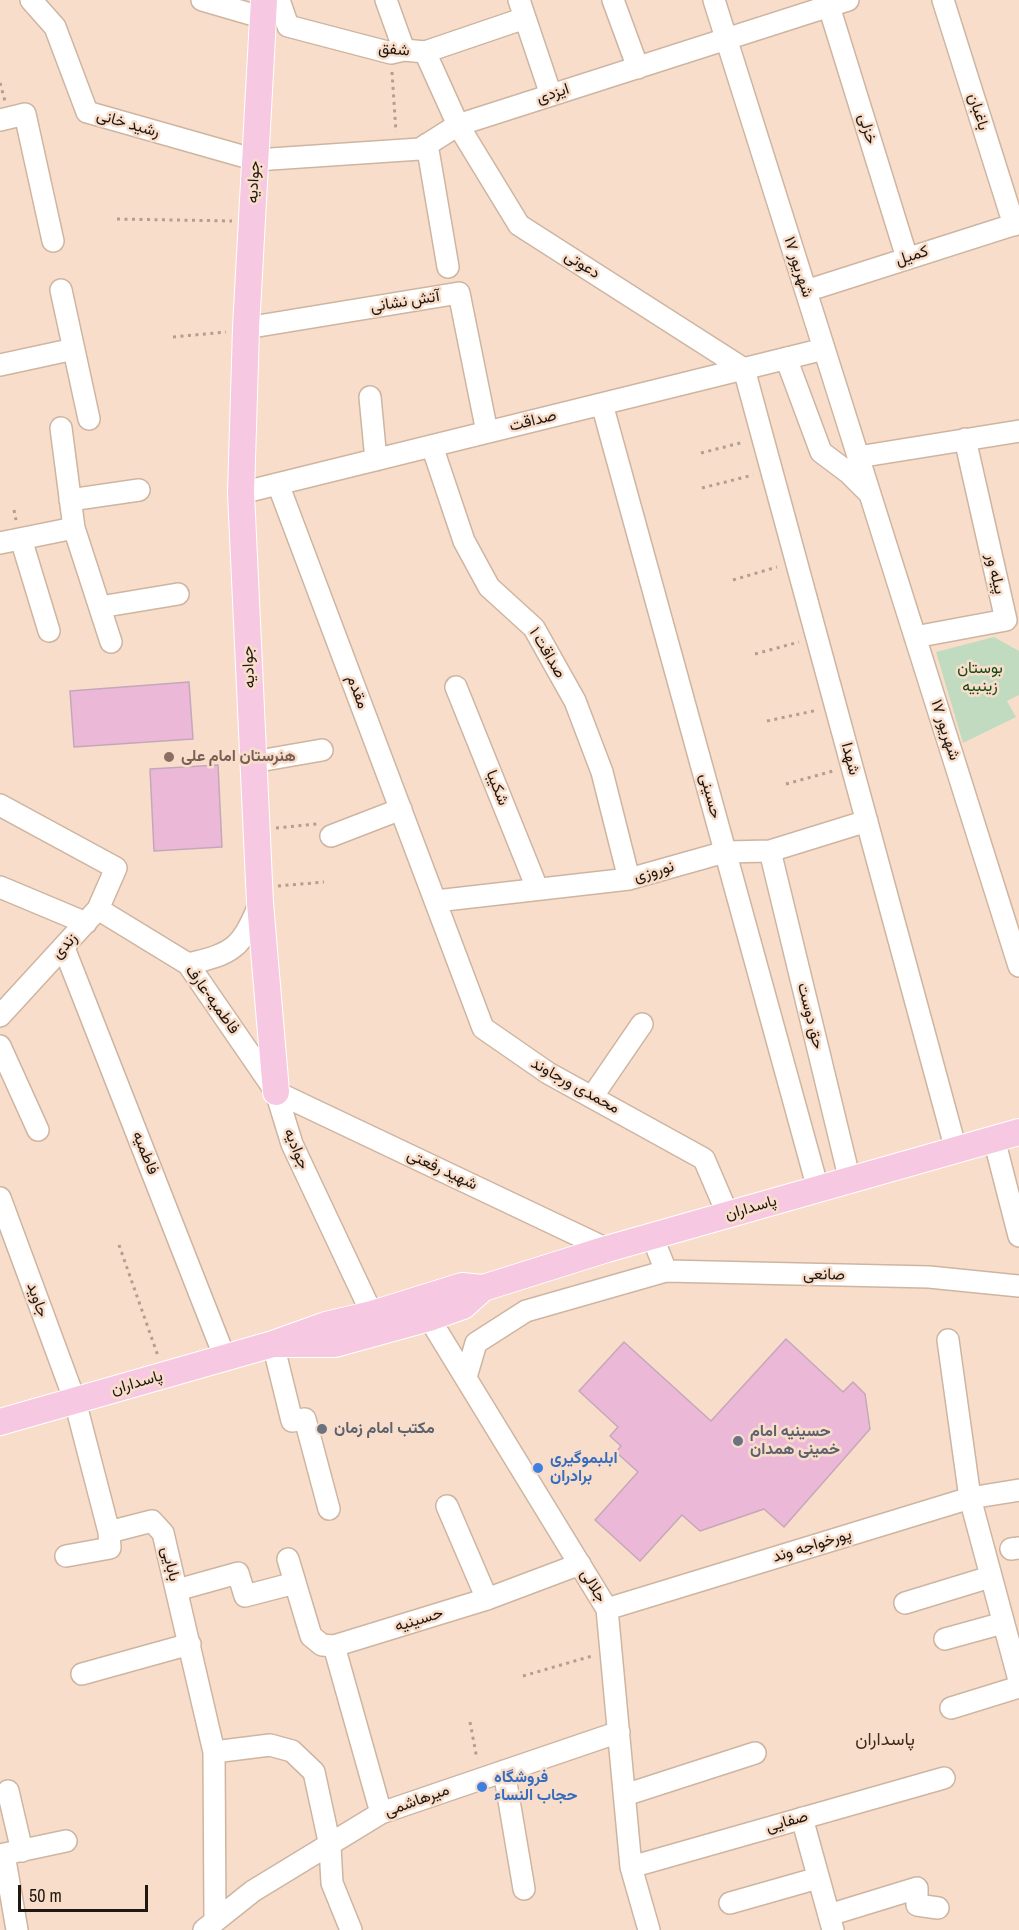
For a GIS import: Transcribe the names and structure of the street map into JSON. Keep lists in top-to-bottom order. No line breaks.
{"streets":{"main road":["جوادیه","پاسداران"],"street":["شفق","ایزدی","باغبان","رشید خانی","خزلی","کمیل","دعوتی","۱۷ شهریور","آتش نشانی","صداقت","پیله ور","صداقت ۱","مقدم","شهدا","شکیبا","حسینی","نوروزی","زندی","فاطمیه-عارف","حق دوست","محمدی ورجاوند","فاطمیه","شهید رفعتی","صانعی","جاوید","پورخواجه وند","بابایی","جلالی","حسینیه","میرهاشمی","صفایی"]},"crossings":[["شفق","جوادیه"],["شفق","دعوتی"],["ایزدی","رشید خانی"],["ایزدی","خزلی"],["ایزدی","جوادیه"],["ایزدی","دعوتی"],["ایزدی","۱۷ شهریور"],["باغبان","کمیل"],["رشید خانی","جوادیه"],["خزلی","کمیل"],["جوادیه","آتش نشانی"],["جوادیه","صداقت"],["جوادیه","فاطمیه-عارف"],["جوادیه","شهید رفعتی"],["جوادیه","پاسداران"],["کمیل","۱۷ شهریور"],["دعوتی","صداقت"],["دعوتی","شهدا"],["۱۷ شهریور","صداقت"],["۱۷ شهریور","پیله ور"],["آتش نشانی","صداقت"],["صداقت","صداقت ۱"],["صداقت","مقدم"],["صداقت","شهدا"],["صداقت","حسینی"],["صداقت ۱","نوروزی"],["مقدم","نوروزی"],["مقدم","محمدی ورجاوند"],["شهدا","نوروزی"],["شهدا","پاسداران"],["شکیبا","نوروزی"],["حسینی","نوروزی"],["حسینی","پاسداران"],["نوروزی","حق دوست"],["نوروزی","محمدی ورجاوند"],["زندی","فاطمیه-عارف"],["زندی","فاطمیه"],["فاطمیه-عارف","شهید رفعتی"],["حق دوست","پاسداران"],["محمدی ورجاوند","پاسداران"],["فاطمیه","پاسداران"],["شهید رفعتی","پاسداران"],["پاسداران","جاوید"],["پاسداران","جلالی"],["صانعی","جلالی"],["پورخواجه وند","جلالی"],["بابایی","میرهاشمی"],["جلالی","حسینیه"],["جلالی","میرهاشمی"],["جلالی","صفایی"]],"districts":["پاسداران"],"parks":["بوستان زینبیه"],"places":["هنرستان امام علی","مکتب امام زمان","حسینیه امام خمینی همدان","ابلبموگیری برادران","فروشگاه حجاب النساء"],"scale_bar":"50 m"}
